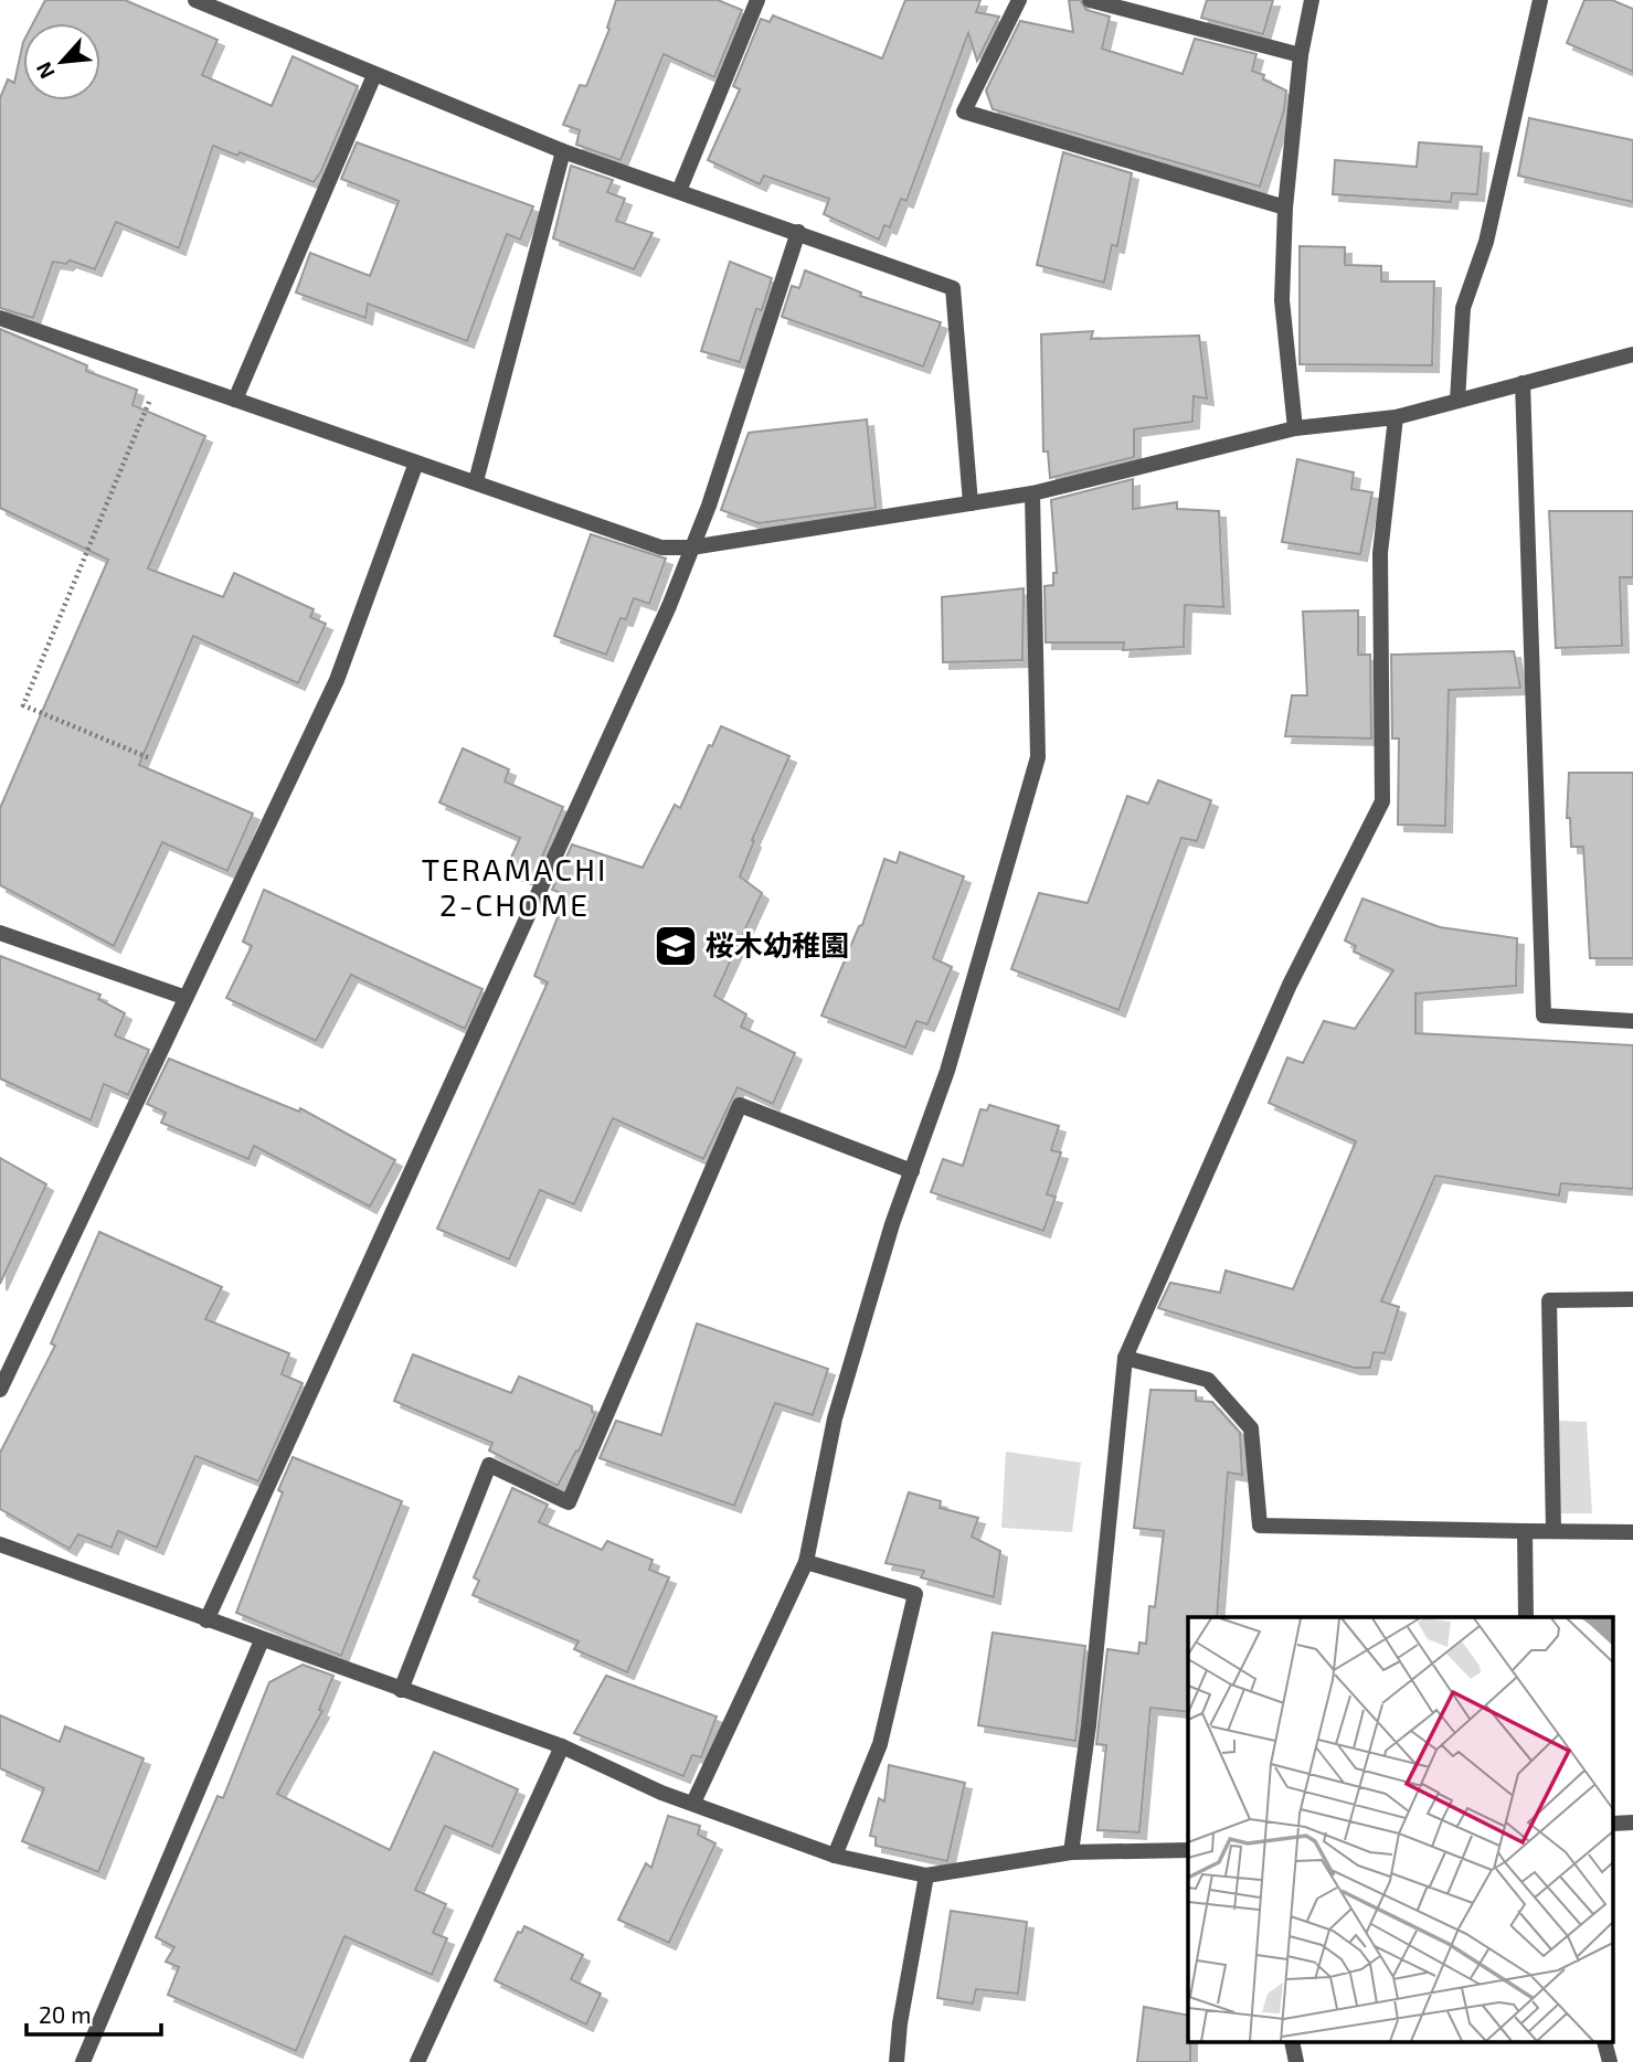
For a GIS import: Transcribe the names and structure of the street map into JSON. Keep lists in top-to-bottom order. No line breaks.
{"districts":["TERAMACHI 2-CHOME"],"places":{"school or university":["桜木幼稚園"]},"scale_bar":"20 m","north":"bottom left"}
